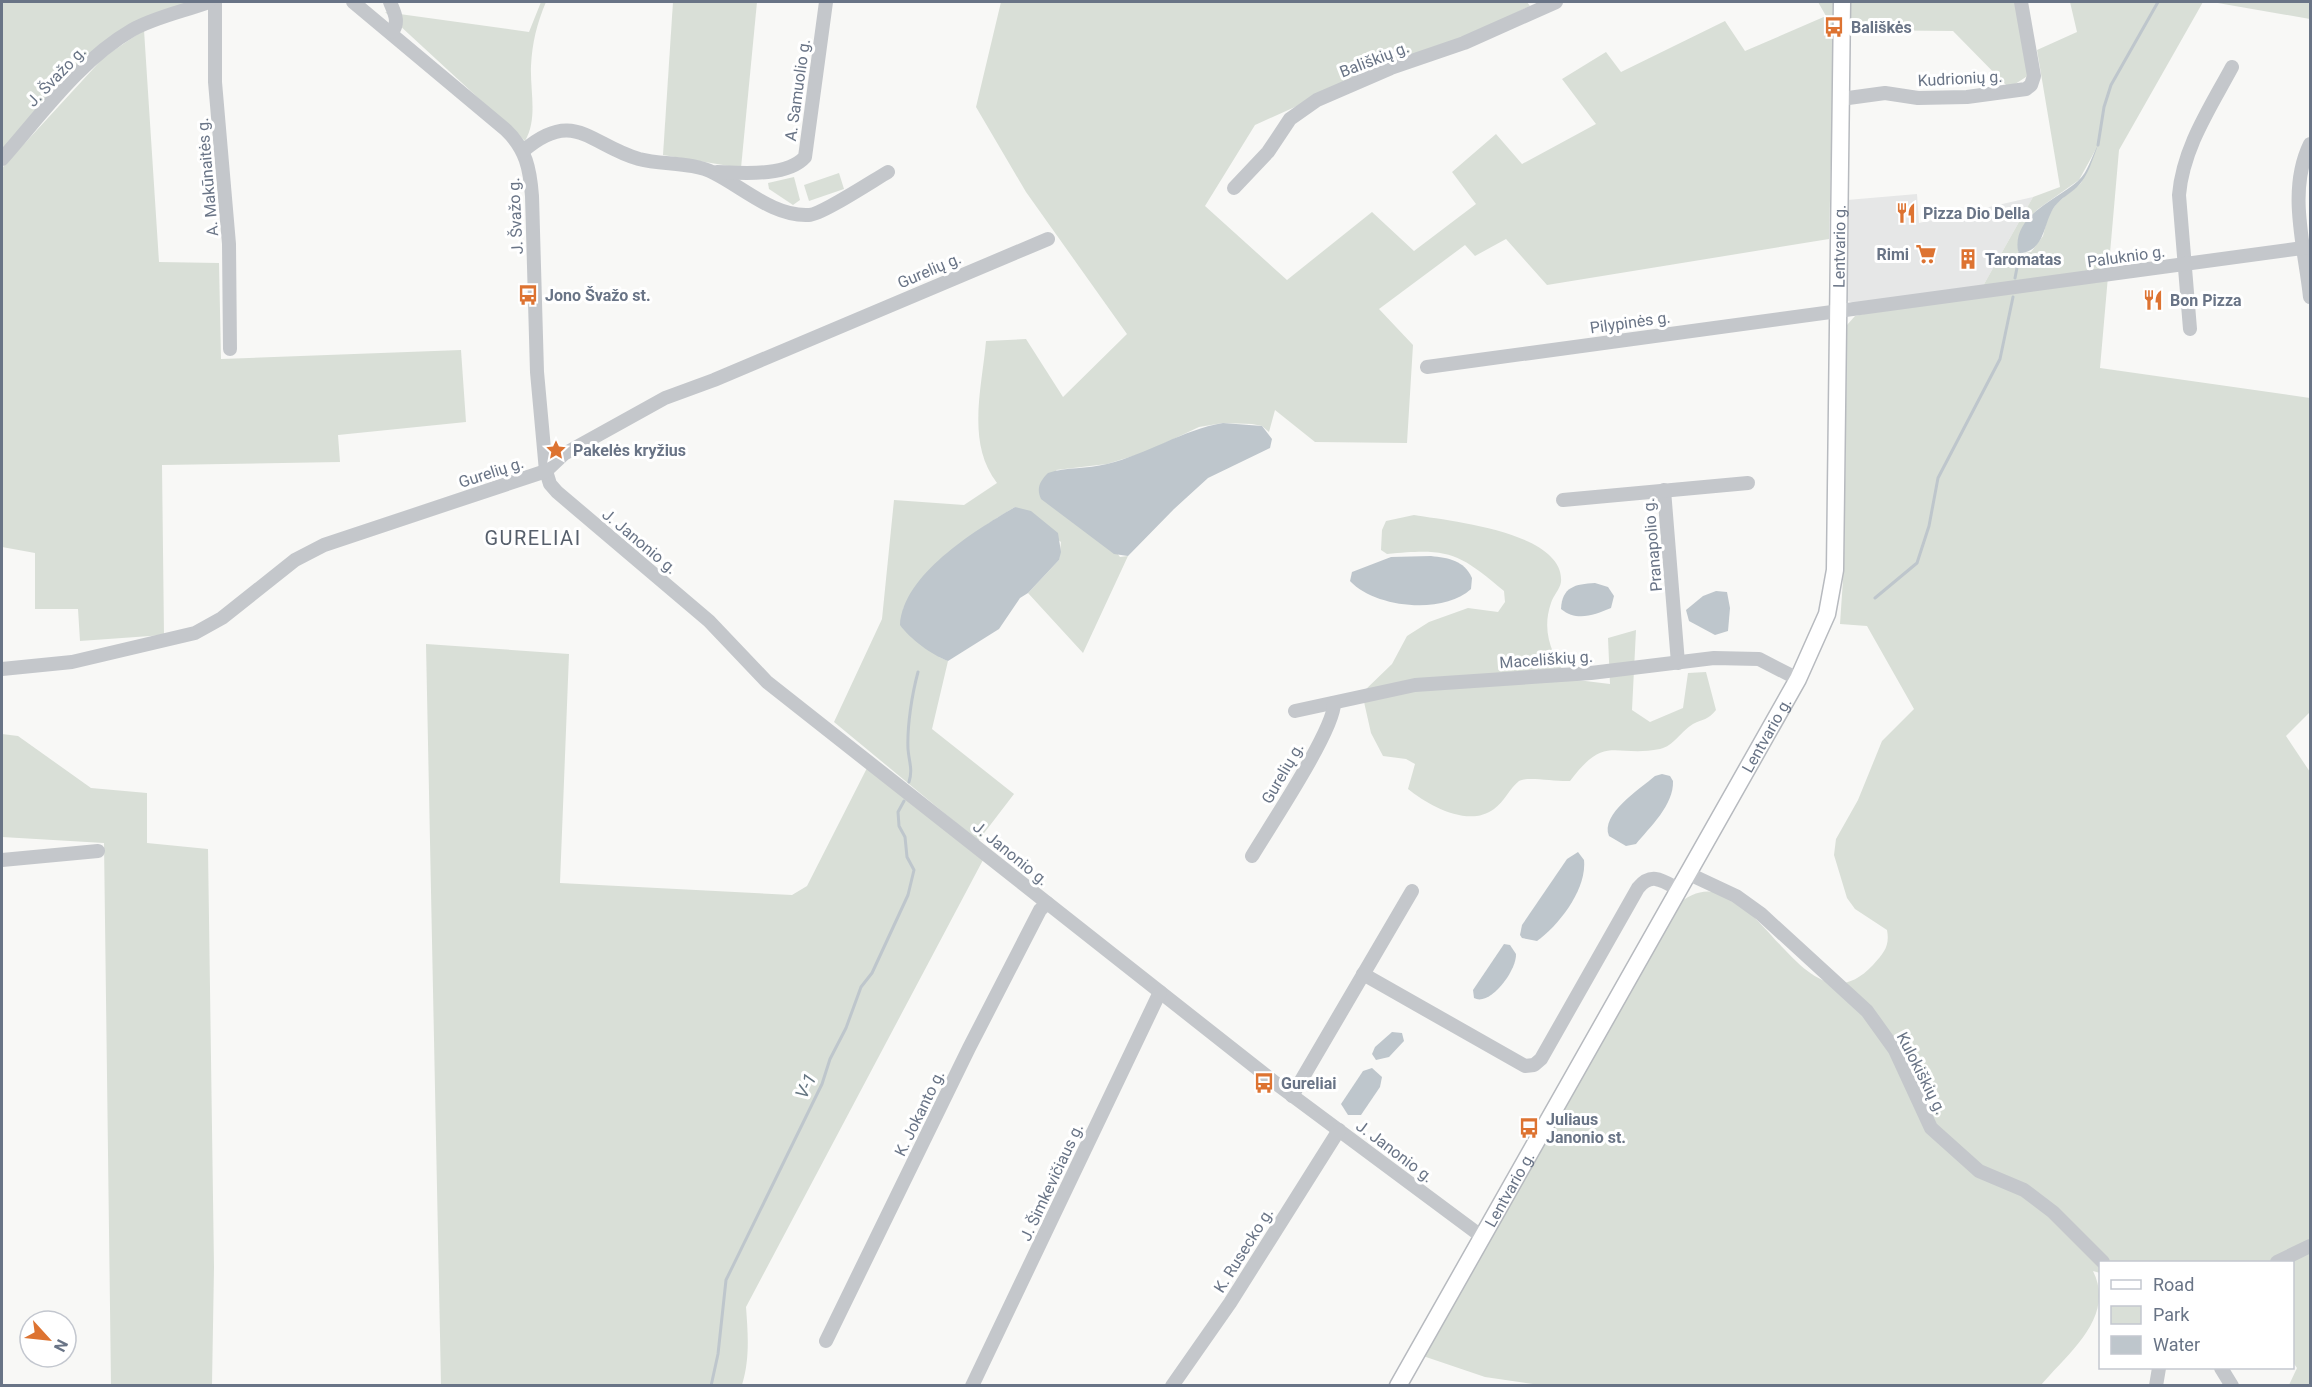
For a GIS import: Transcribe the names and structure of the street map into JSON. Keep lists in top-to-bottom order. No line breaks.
{"streets":{"main road":["Lentvario g."],"street":["Bališkių g.","J. Švažo g.","Kudrionių g.","A. Samuolio g.","A. Makūnaitės g.","Paluknio g.","Gurelių g.","Pilypinės g.","J. Janonio g.","Pranapolio g.","Maceliškių g.","Kulokiškių g.","K. Jokanto g.","J. Šimkevičiaus g.","K. Rusecko g."]},"crossings":[["J. Švažo g.","Gurelių g."],["J. Švažo g.","J. Janonio g."],["Kudrionių g.","Lentvario g."],["Lentvario g.","Paluknio g."],["Lentvario g.","Pilypinės g."],["Lentvario g.","J. Janonio g."],["Lentvario g.","Maceliškių g."],["Lentvario g.","Kulokiškių g."],["Paluknio g.","Pilypinės g."],["Gurelių g.","J. Janonio g."],["Gurelių g.","Maceliškių g."],["J. Janonio g.","K. Jokanto g."],["J. Janonio g.","J. Šimkevičiaus g."],["J. Janonio g.","K. Rusecko g."],["Pranapolio g.","Maceliškių g."]],"districts":["GURELIAI"],"water":["V-1"],"places":{"bus stop":["Bališkės","Jono Švažo st.","Gureliai","Juliaus Janonio st."],"restaurant":["Pizza Dio Della","Bon Pizza"],"supermarket":["Rimi"],"building":["Taromatas"],"place":["Pakelės kryžius"]},"legend":["Road","Park","Water"],"north":"bottom right"}
